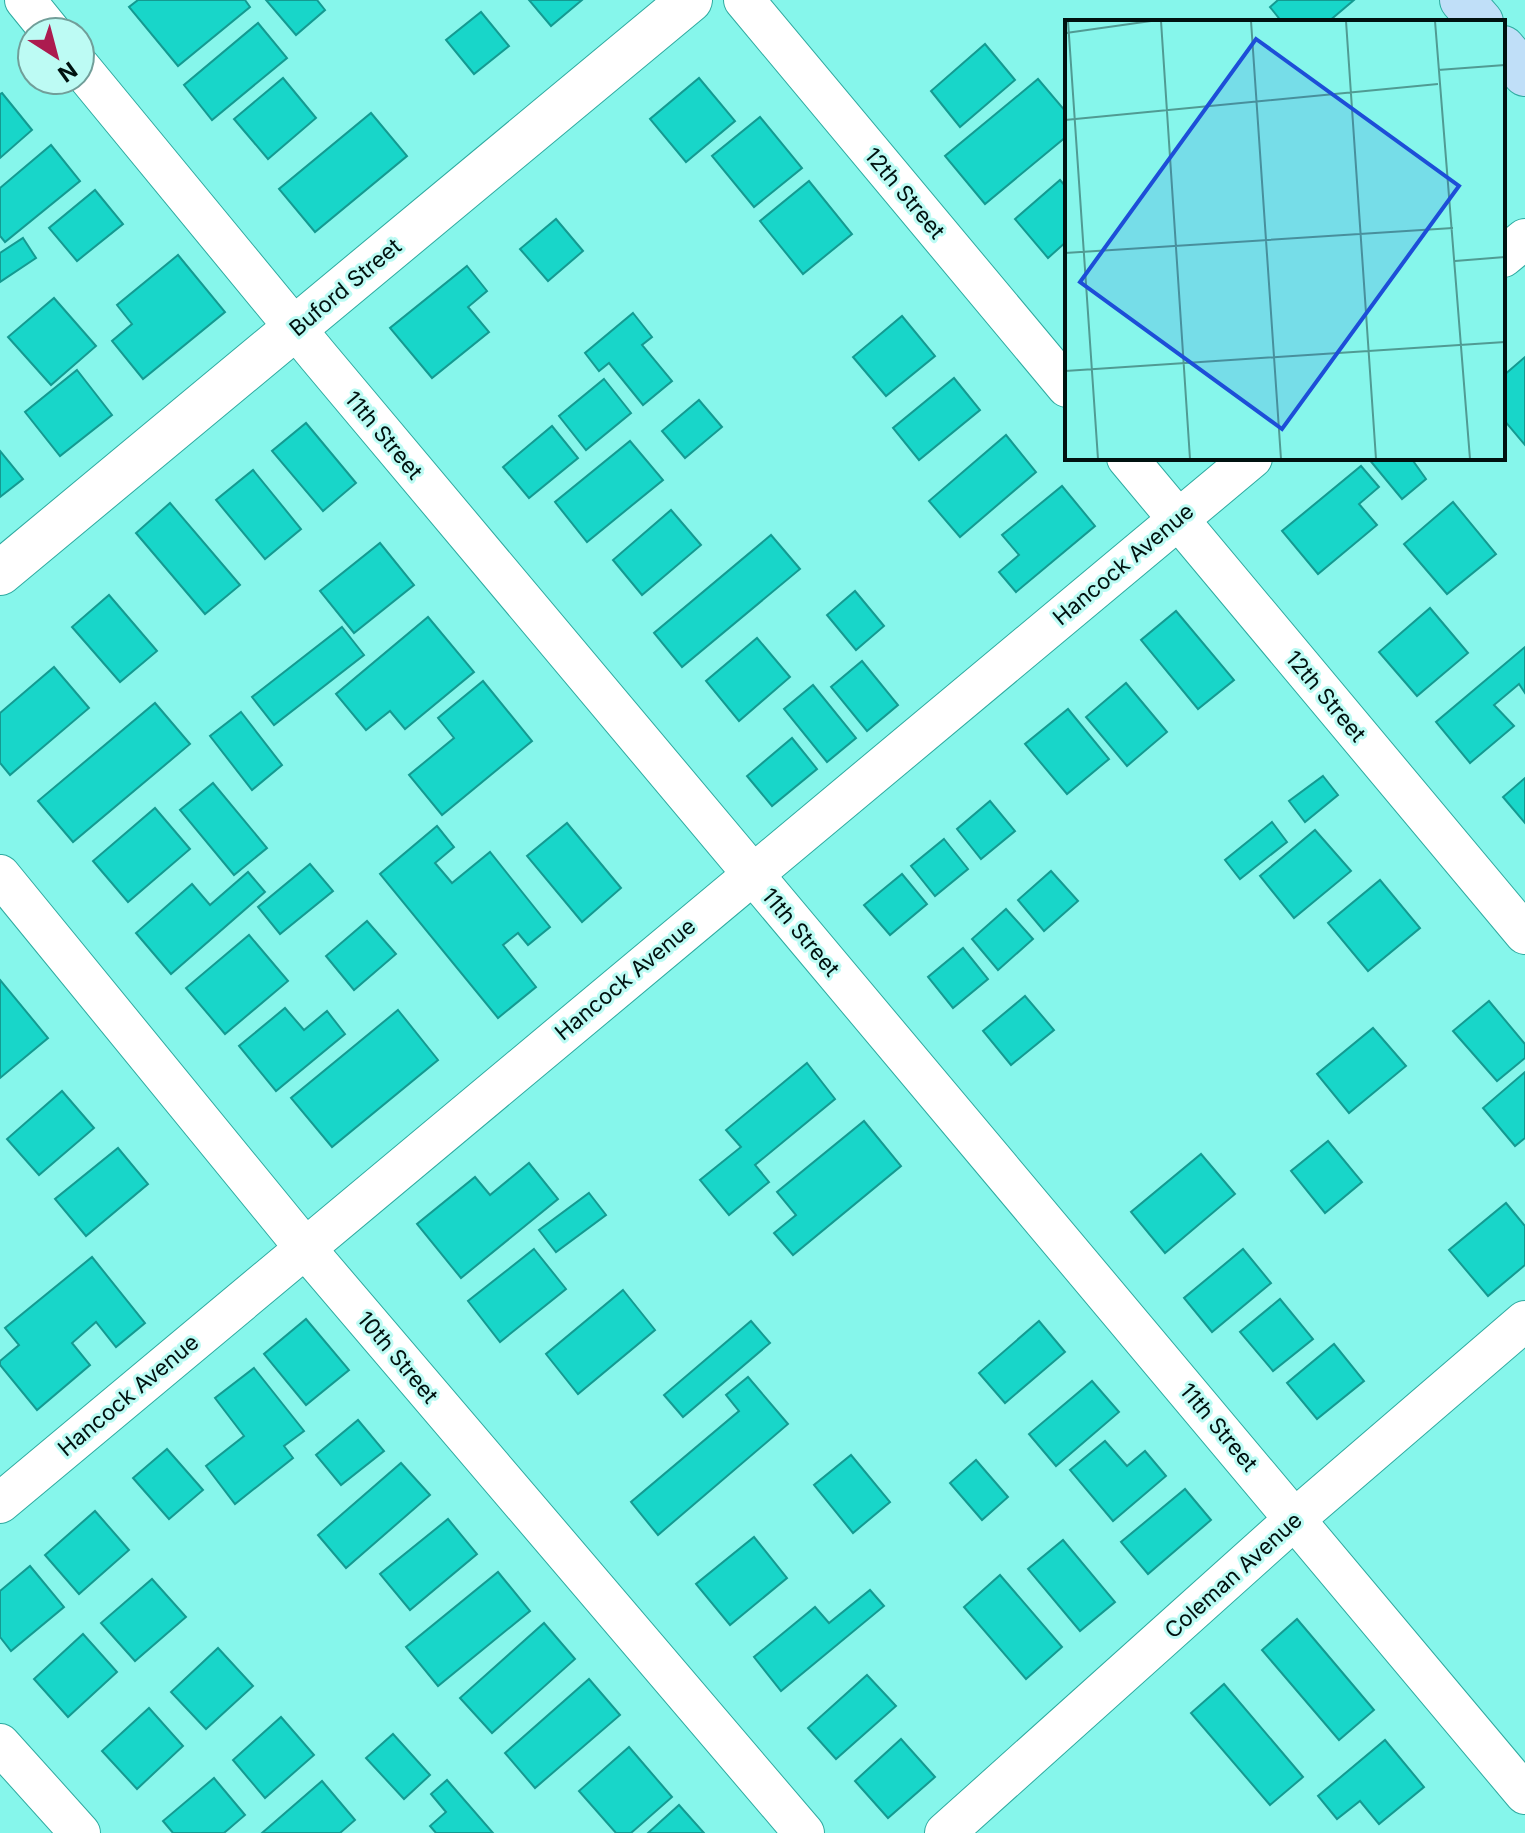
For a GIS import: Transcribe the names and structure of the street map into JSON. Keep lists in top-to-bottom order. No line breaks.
{"streets":{"street":["12th Street","Buford Street","11th Street","Hancock Avenue","10th Street","Coleman Avenue"]},"crossings":[["12th Street","Hancock Avenue"],["Buford Street","11th Street"],["11th Street","Hancock Avenue"],["11th Street","Coleman Avenue"],["Hancock Avenue","10th Street"]],"north":"bottom right"}
